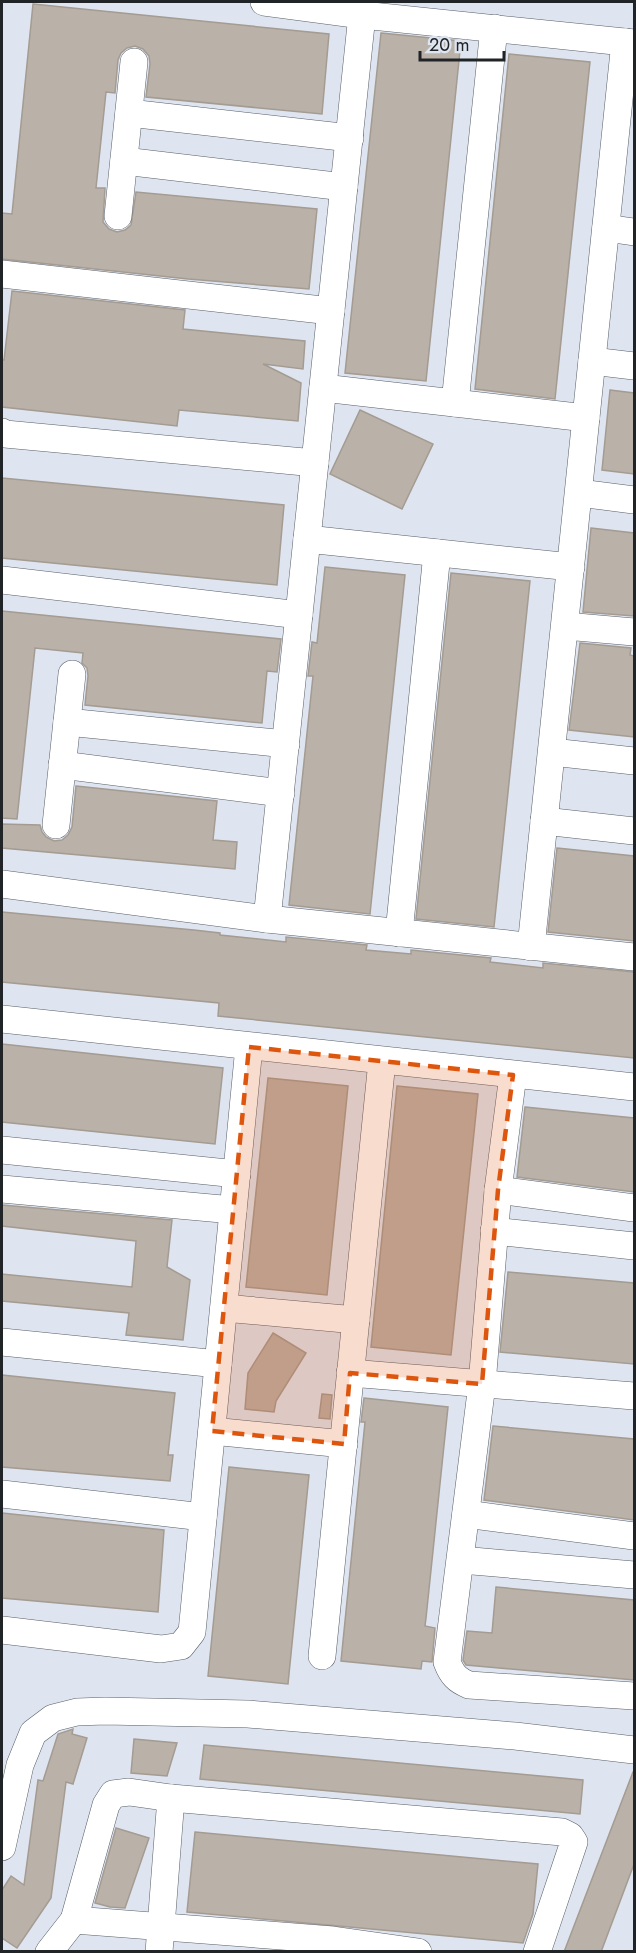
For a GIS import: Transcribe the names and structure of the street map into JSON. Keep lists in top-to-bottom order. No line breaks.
{"scale_bar":"20 m"}
